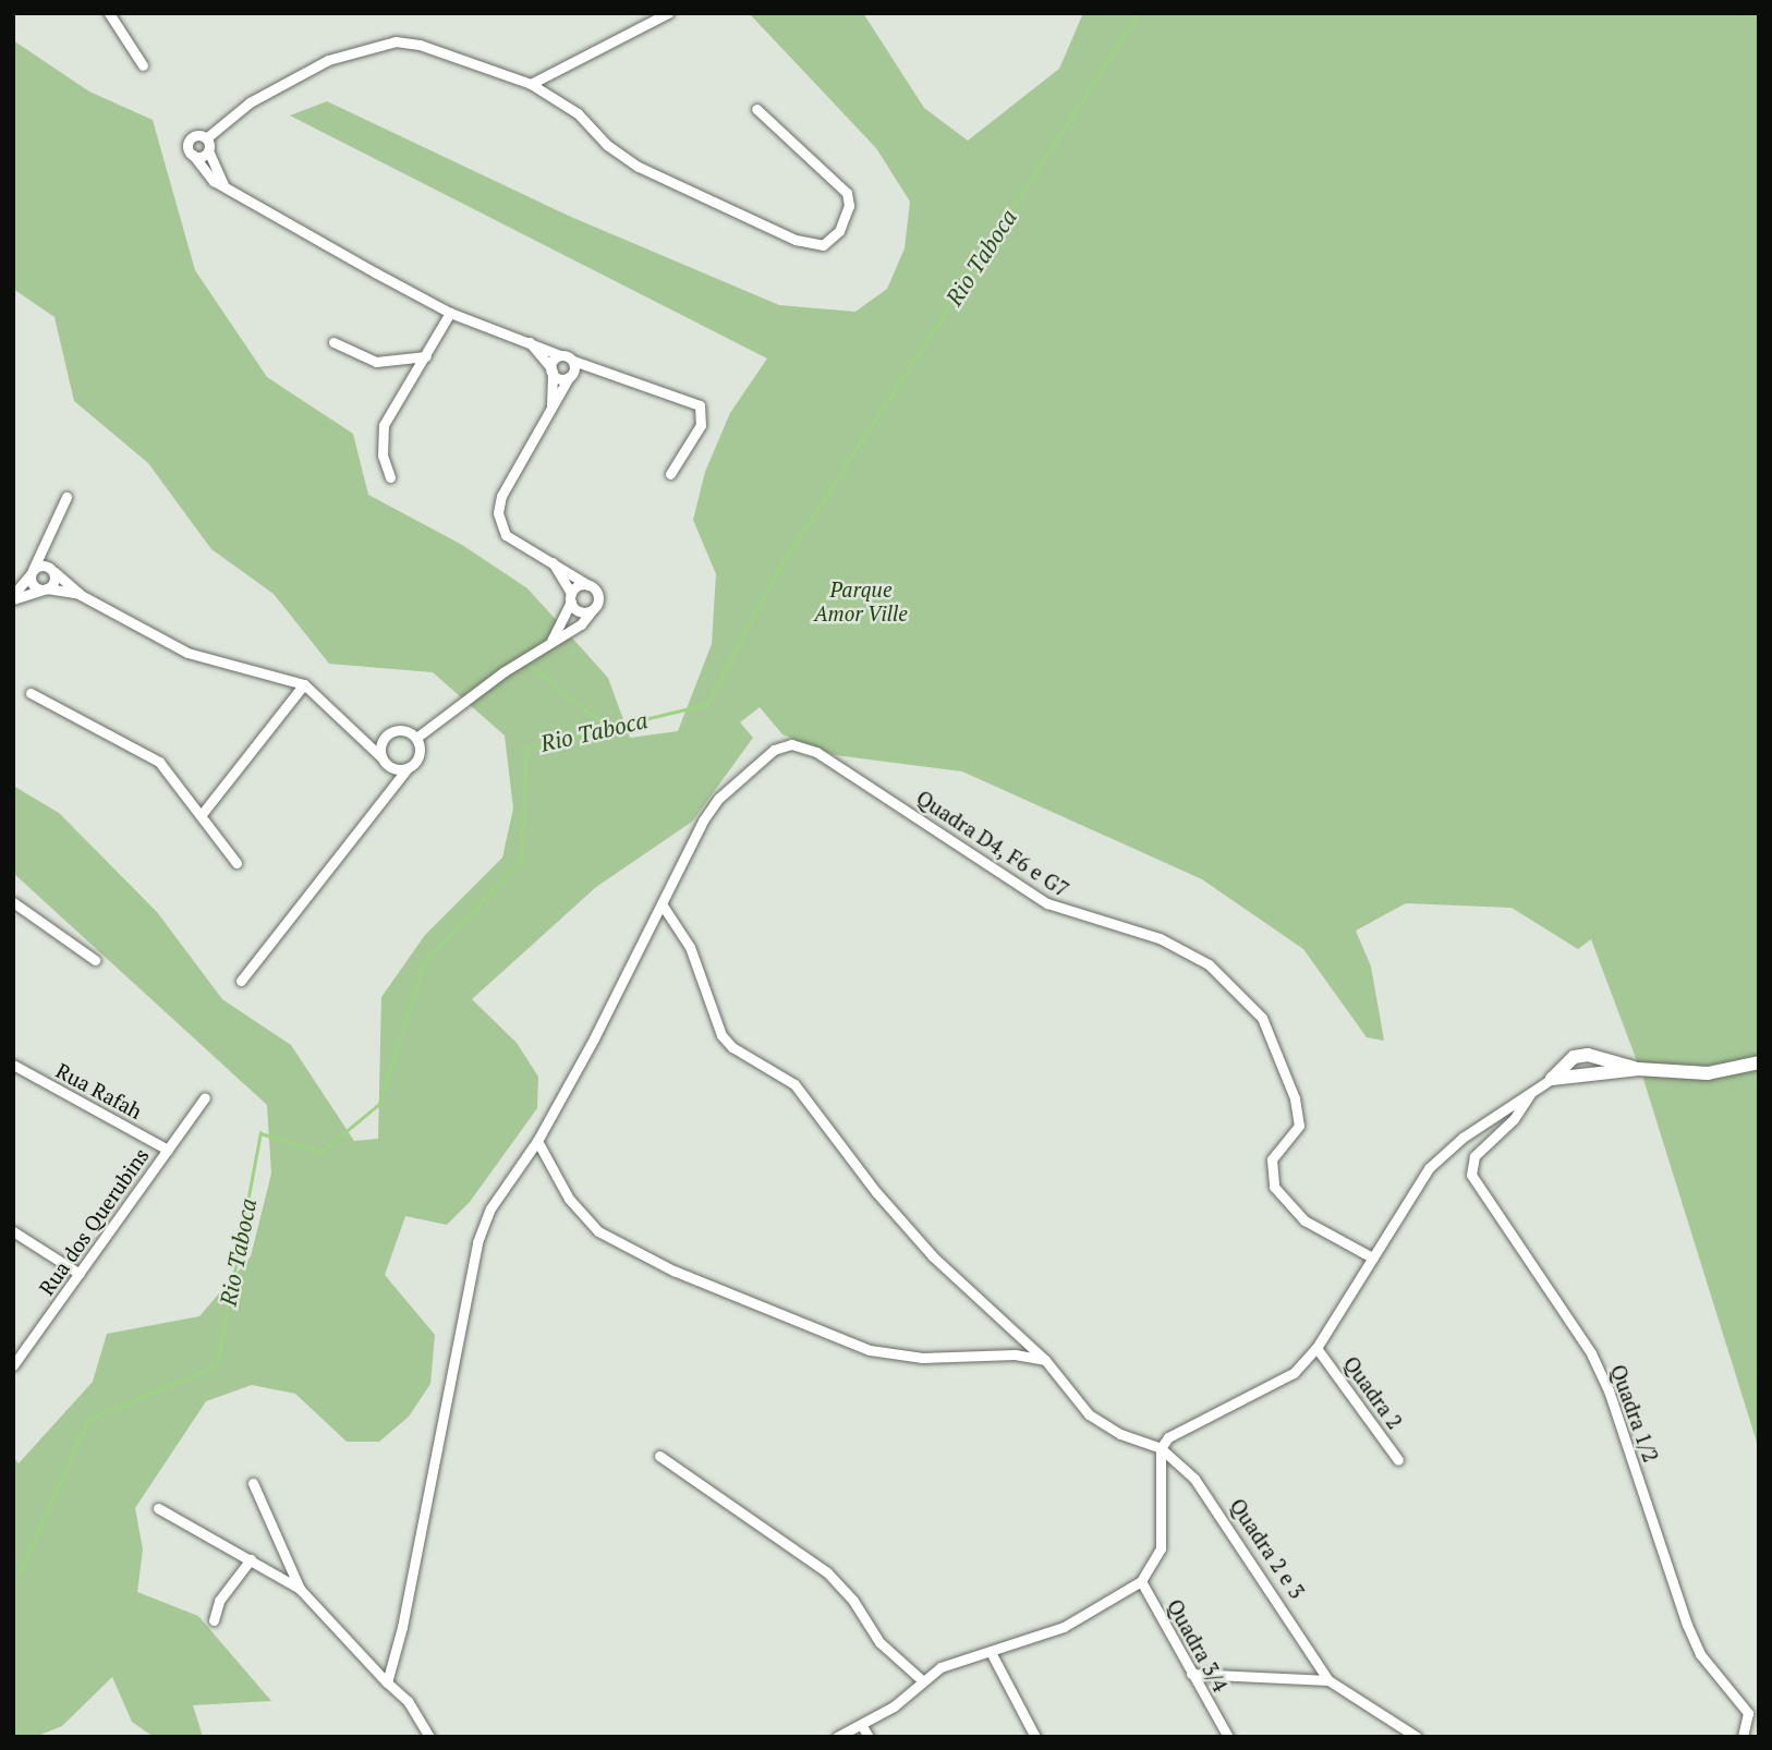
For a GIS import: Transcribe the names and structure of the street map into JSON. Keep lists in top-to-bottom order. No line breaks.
{"streets":{"street":["Quadra D4, F6 e G7","Rua Rafah","Rua dos Querubins","Quadra 2","Quadra 1/2","Quadra 2 e 3","Quadra 3/4"]},"crossings":[["Rua Rafah","Rua dos Querubins"]],"water":["Rio Taboca"],"parks":["Parque Amor Ville"]}
